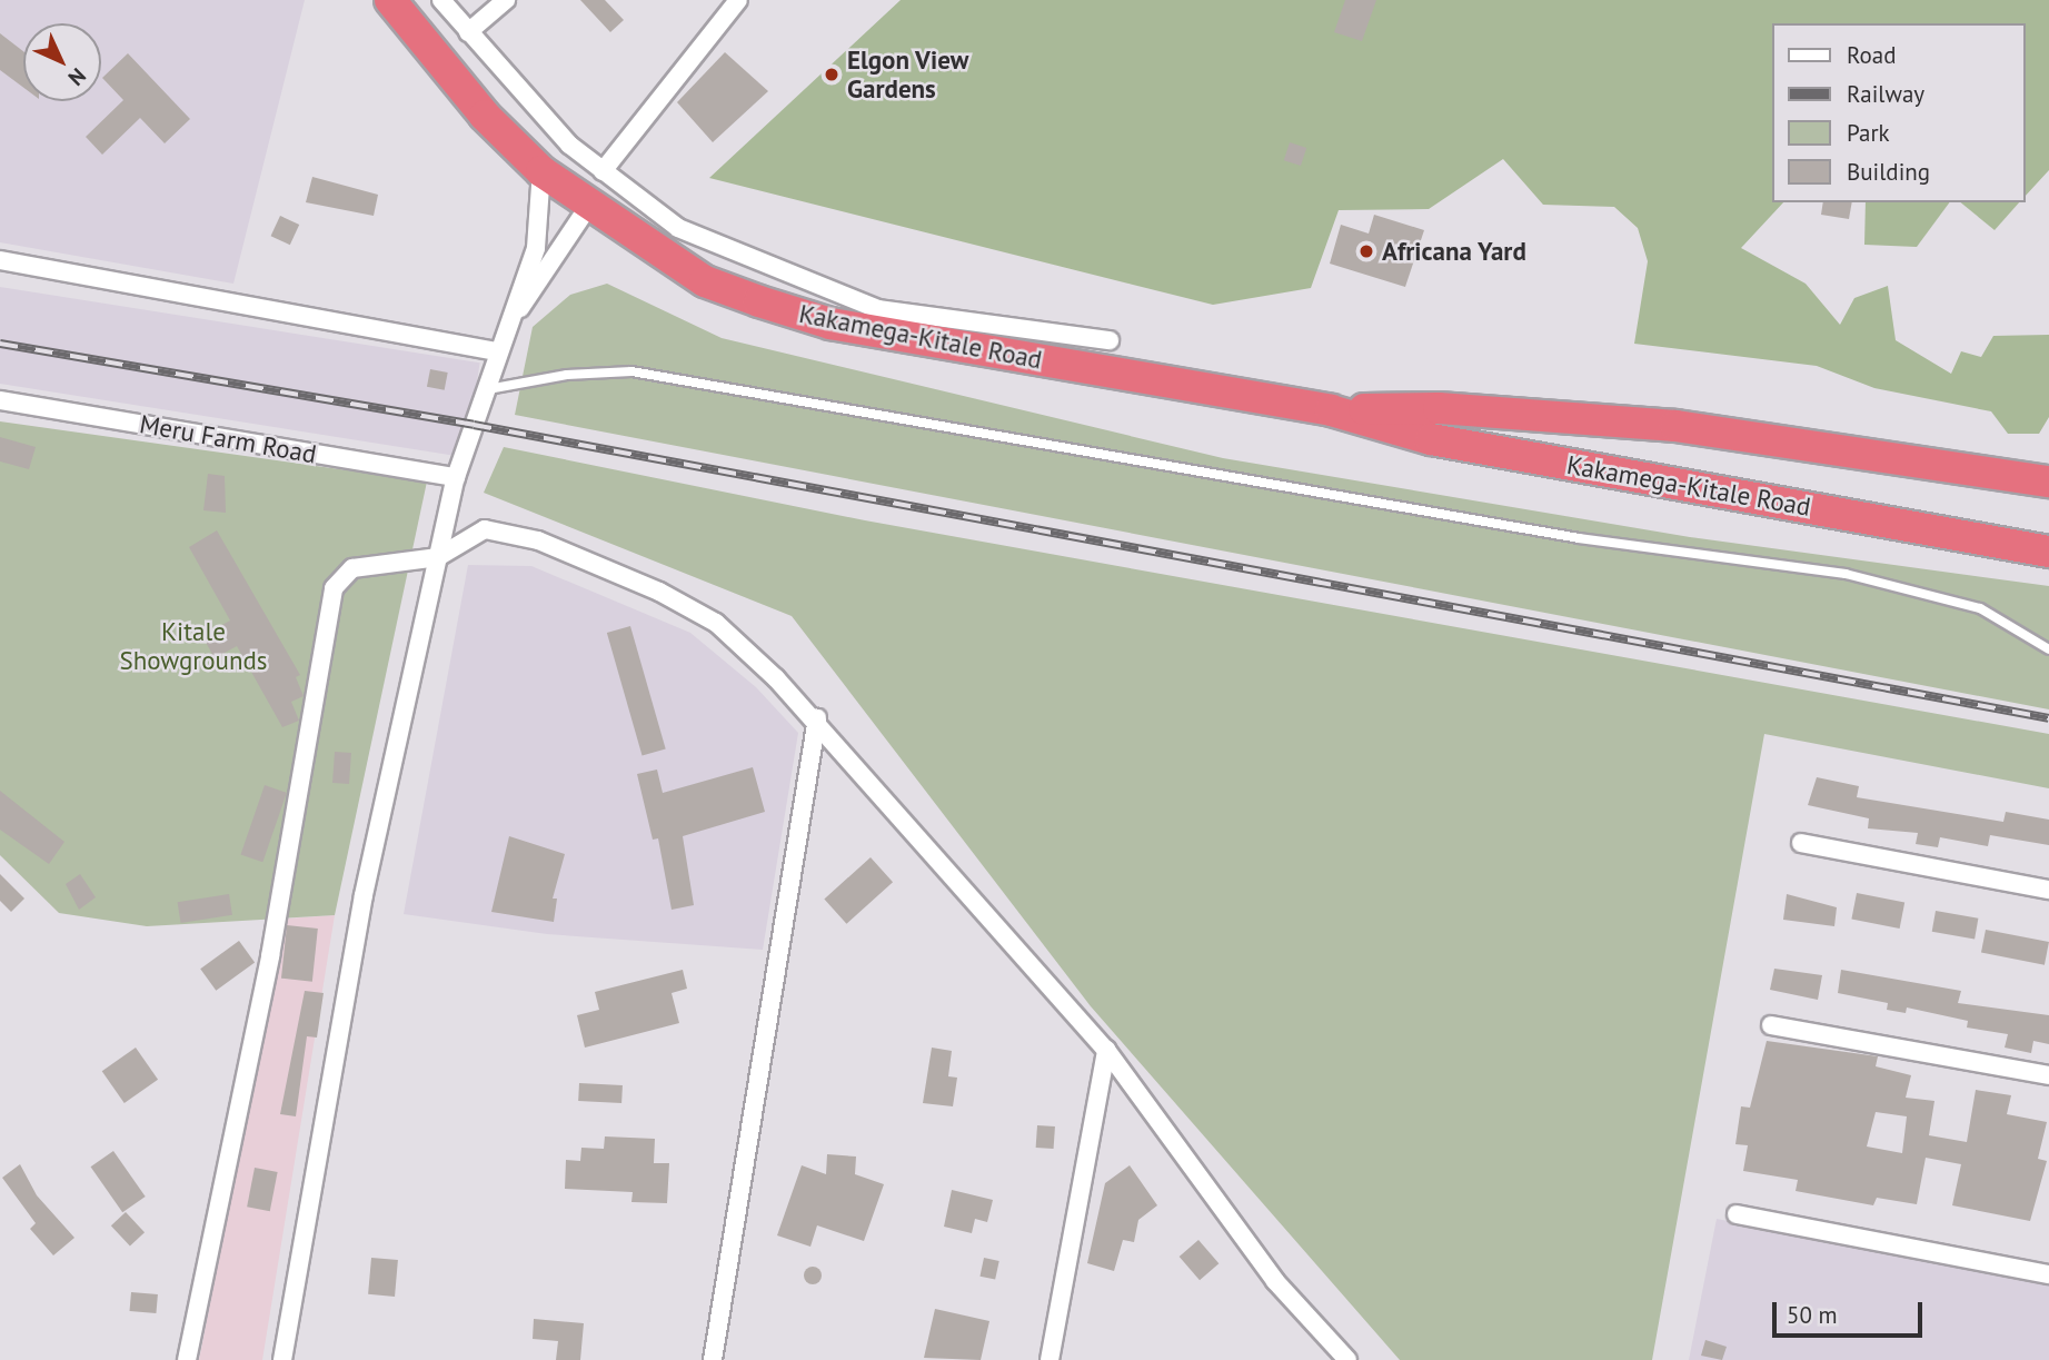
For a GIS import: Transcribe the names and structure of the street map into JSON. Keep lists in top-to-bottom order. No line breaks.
{"streets":{"highway":["Kakamega-Kitale Road"],"street":["Meru Farm Road"]},"parks":["Kitale Showgrounds"],"places":["Elgon View Gardens","Africana Yard"],"legend":["Road","Railway","Park","Building"],"scale_bar":"50 m","north":"bottom right"}
